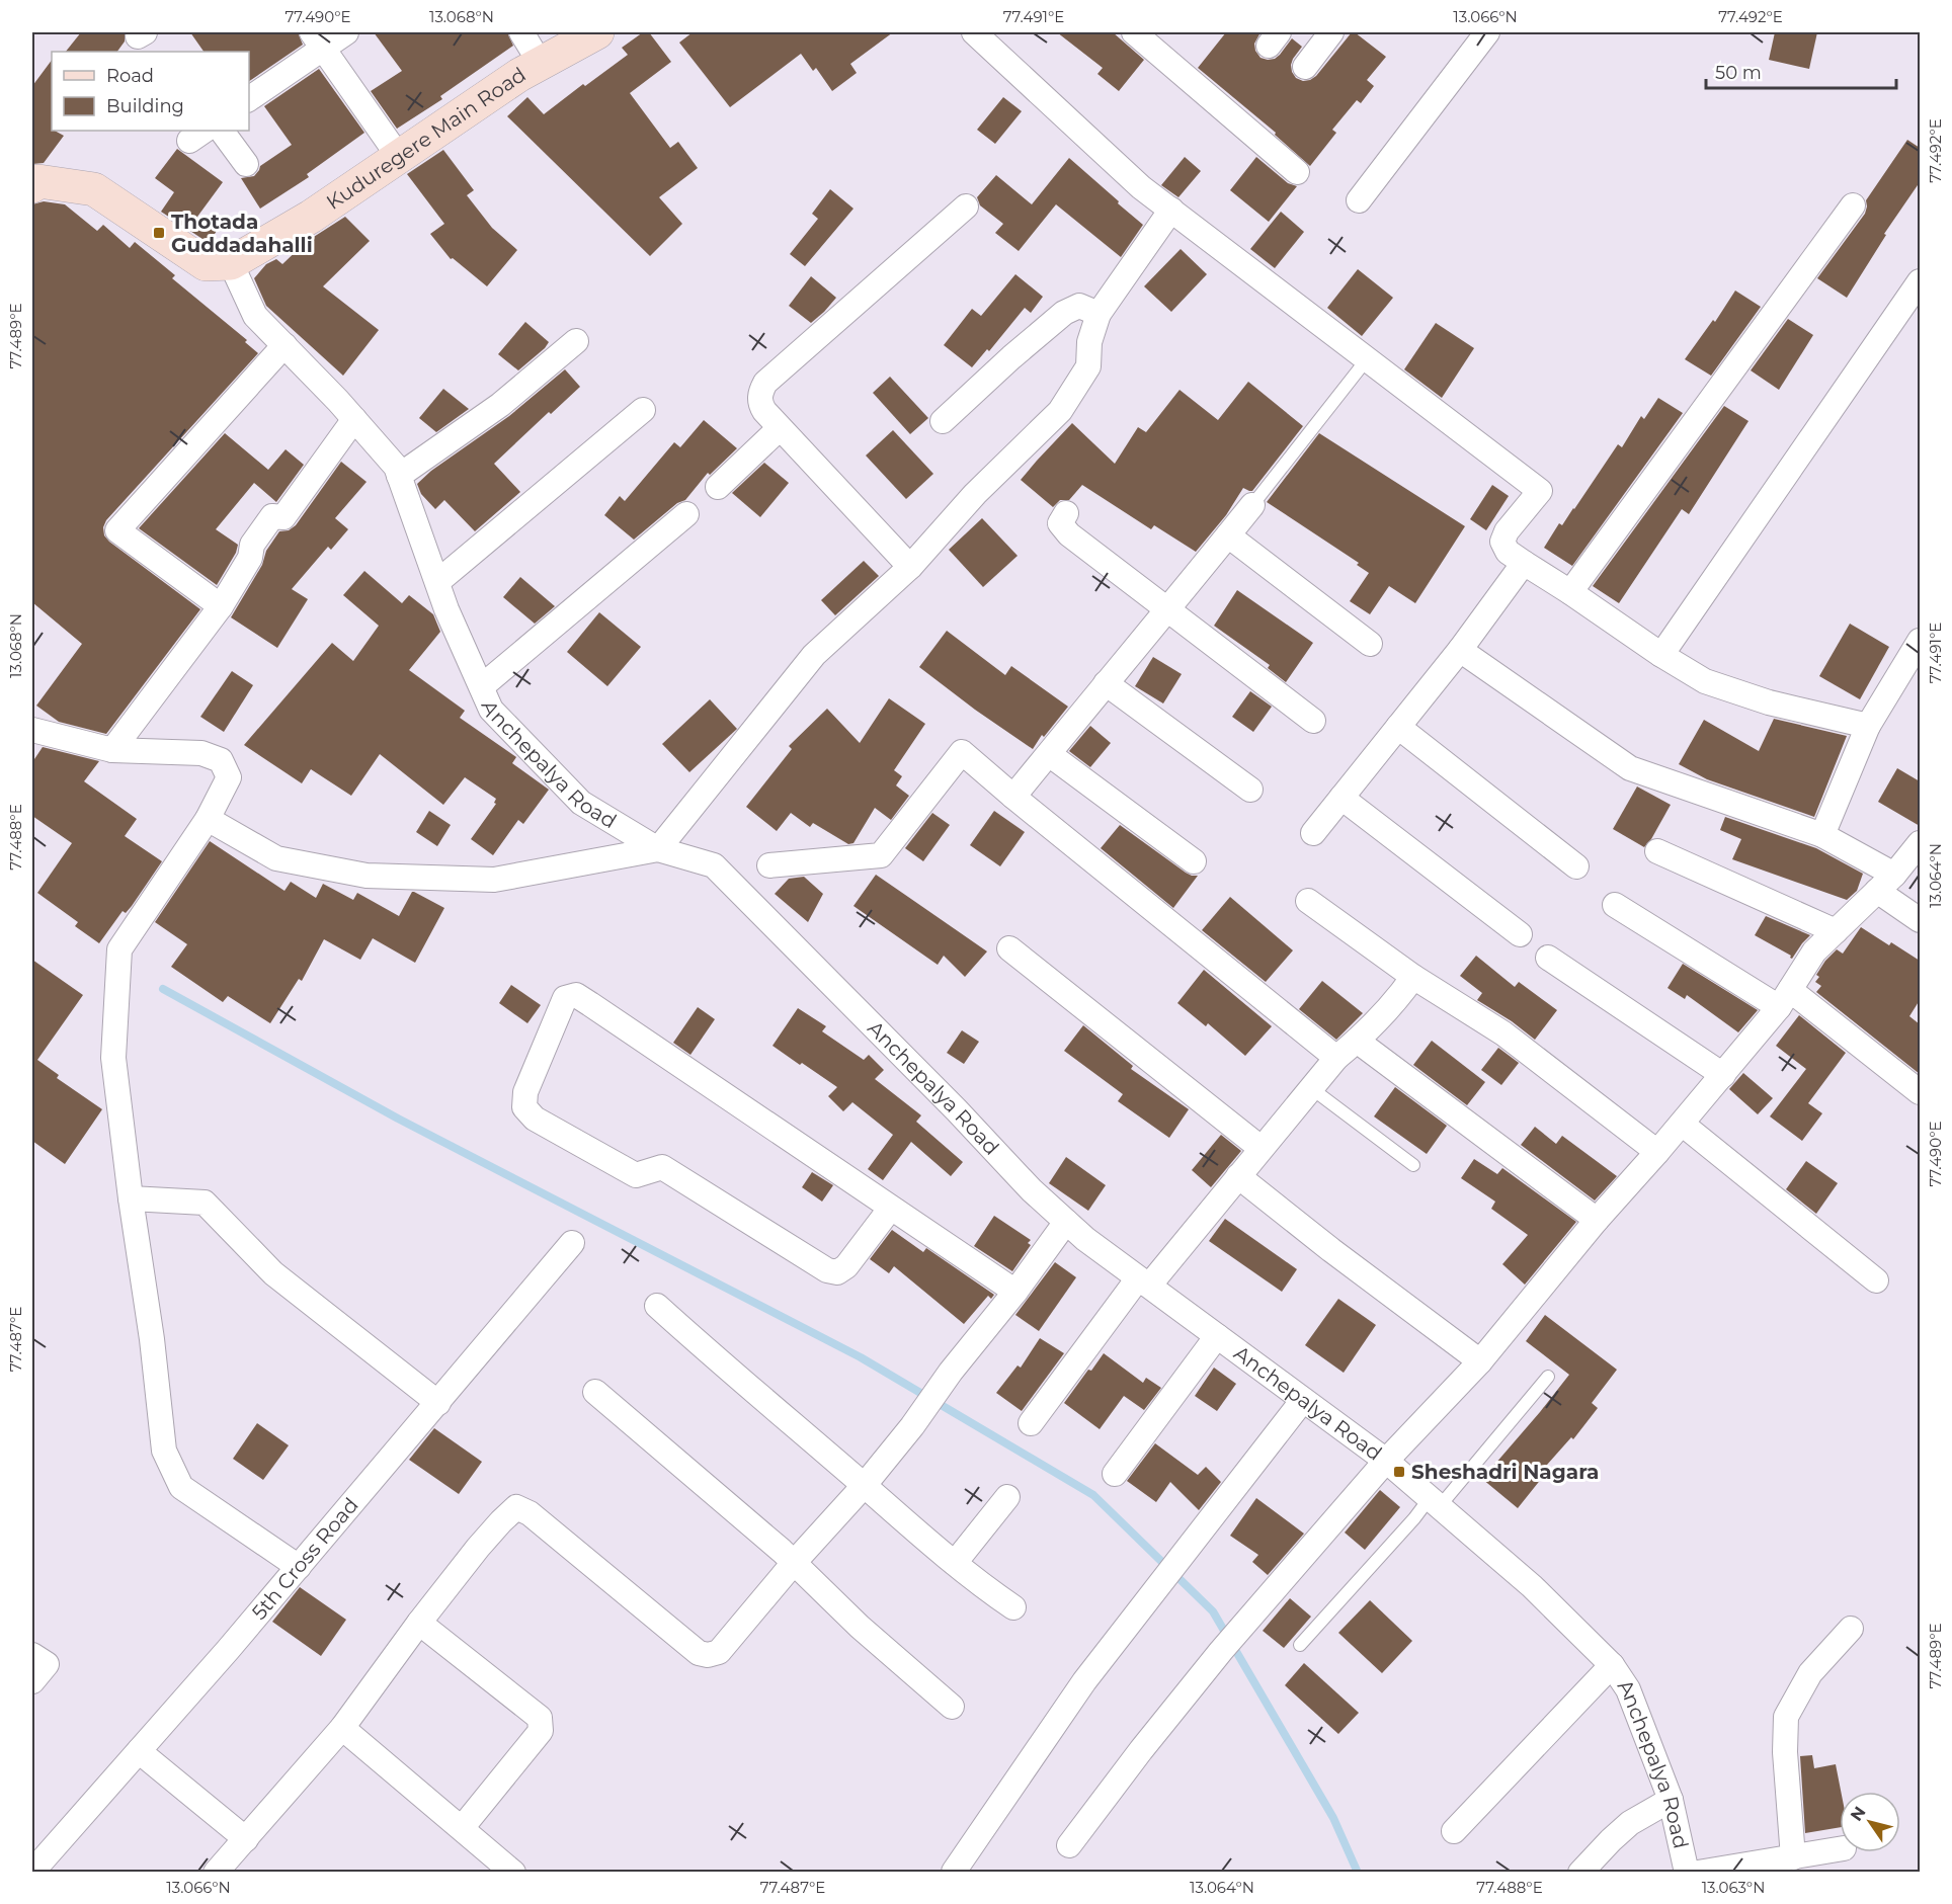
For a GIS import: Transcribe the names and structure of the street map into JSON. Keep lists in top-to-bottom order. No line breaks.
{"streets":{"street":["Kuduregere Main Road","Anchepalya Road","5th Cross Road"]},"crossings":[["Kuduregere Main Road","Anchepalya Road"]],"places":{"transit":["Thotada Guddadahalli","Sheshadri Nagara"]},"legend":["Road","Building"],"scale_bar":"50 m","north":"top left","coordinates":["77.490°E","13.068°N","77.491°E","13.066°N","77.492°E","77.489°E","77.488°E","13.064°N","77.487°E","13.063°N"]}
